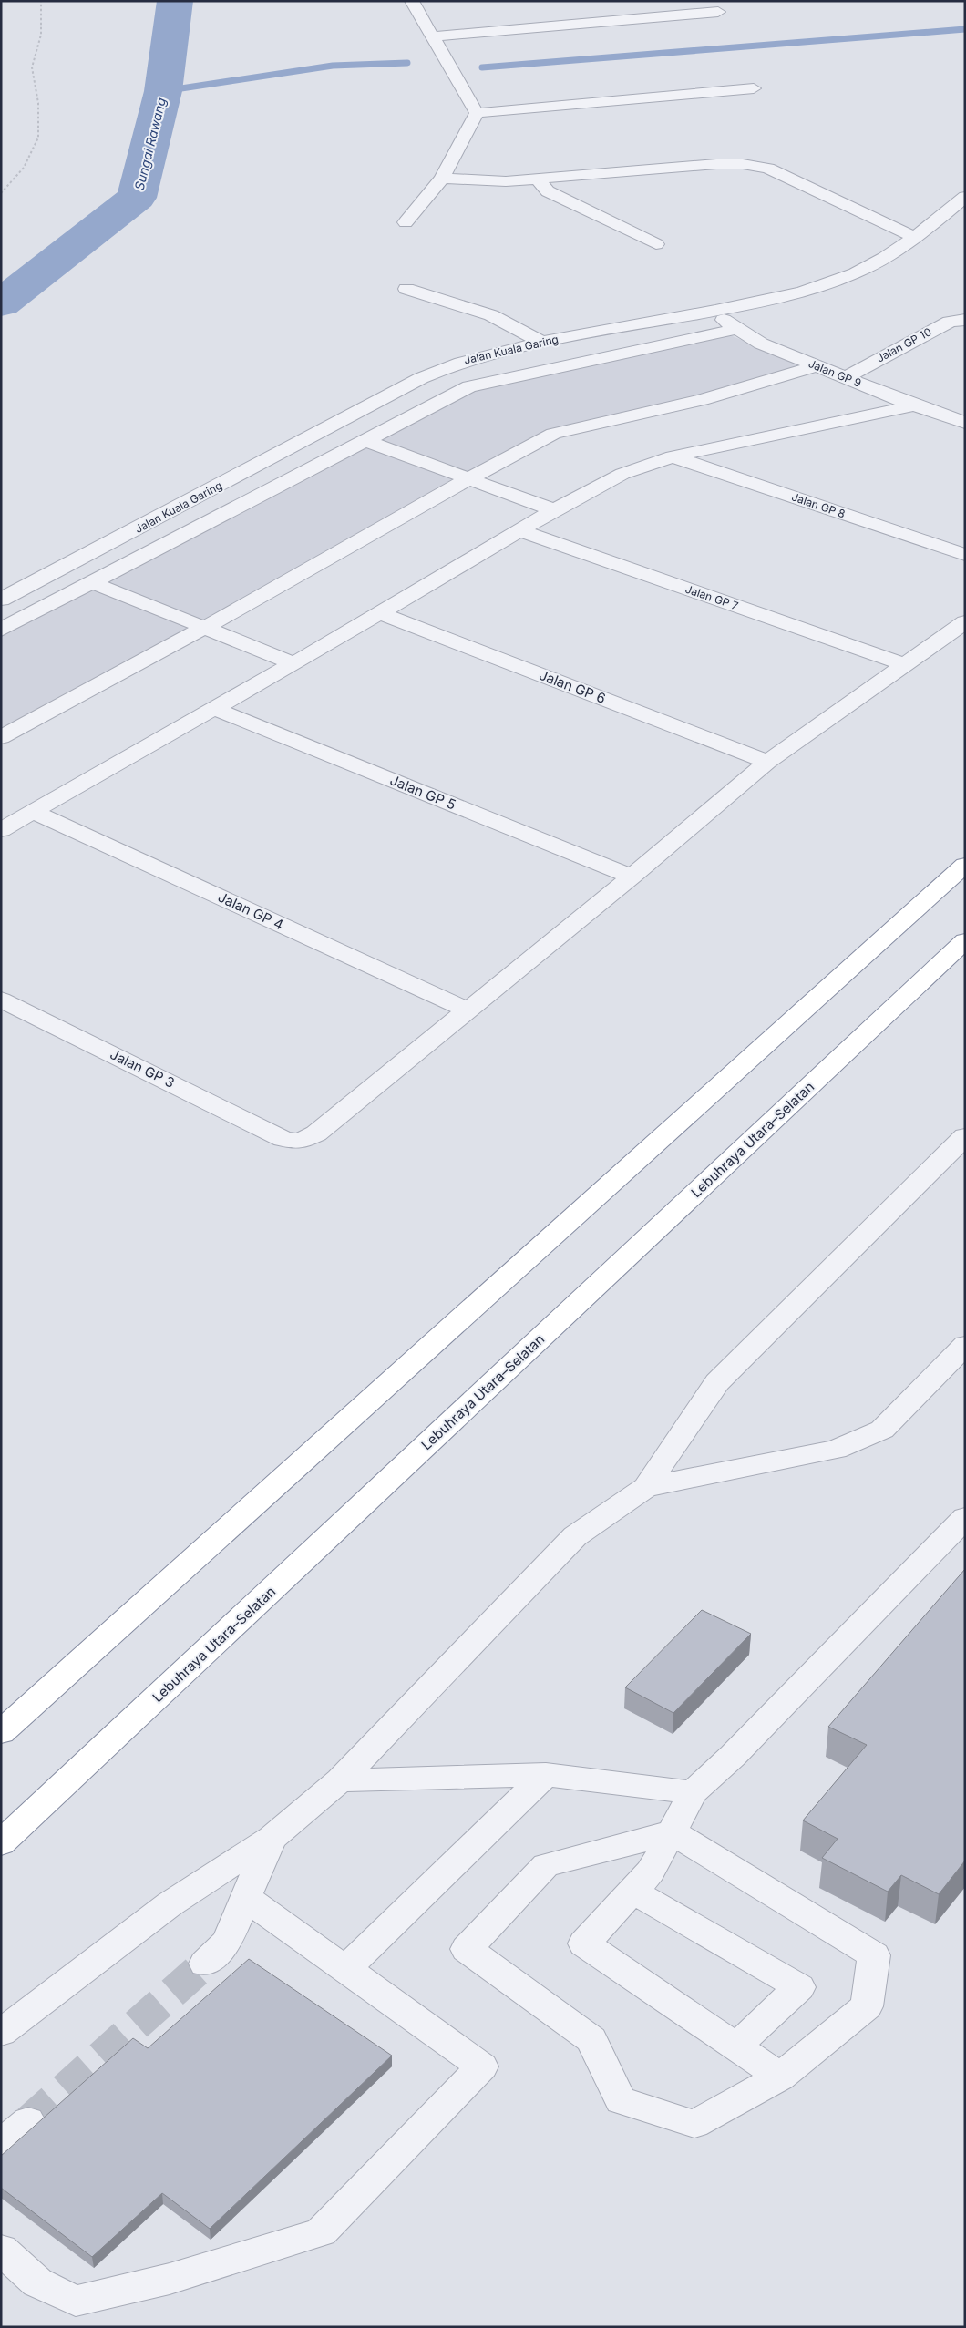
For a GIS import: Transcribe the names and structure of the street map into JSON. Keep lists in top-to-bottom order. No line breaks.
{"streets":{"highway":["Lebuhraya Utara–Selatan"],"street":["Jalan GP 10","Jalan Kuala Garing","Jalan GP 9","Jalan GP 8","Jalan GP 7","Jalan GP 6","Jalan GP 5","Jalan GP 4","Jalan GP 3"]},"crossings":[["Jalan GP 10","Jalan GP 9"],["Jalan Kuala Garing","Jalan GP 9"],["Jalan GP 4","Jalan GP 3"]],"water":["Sungai Rawang"]}
